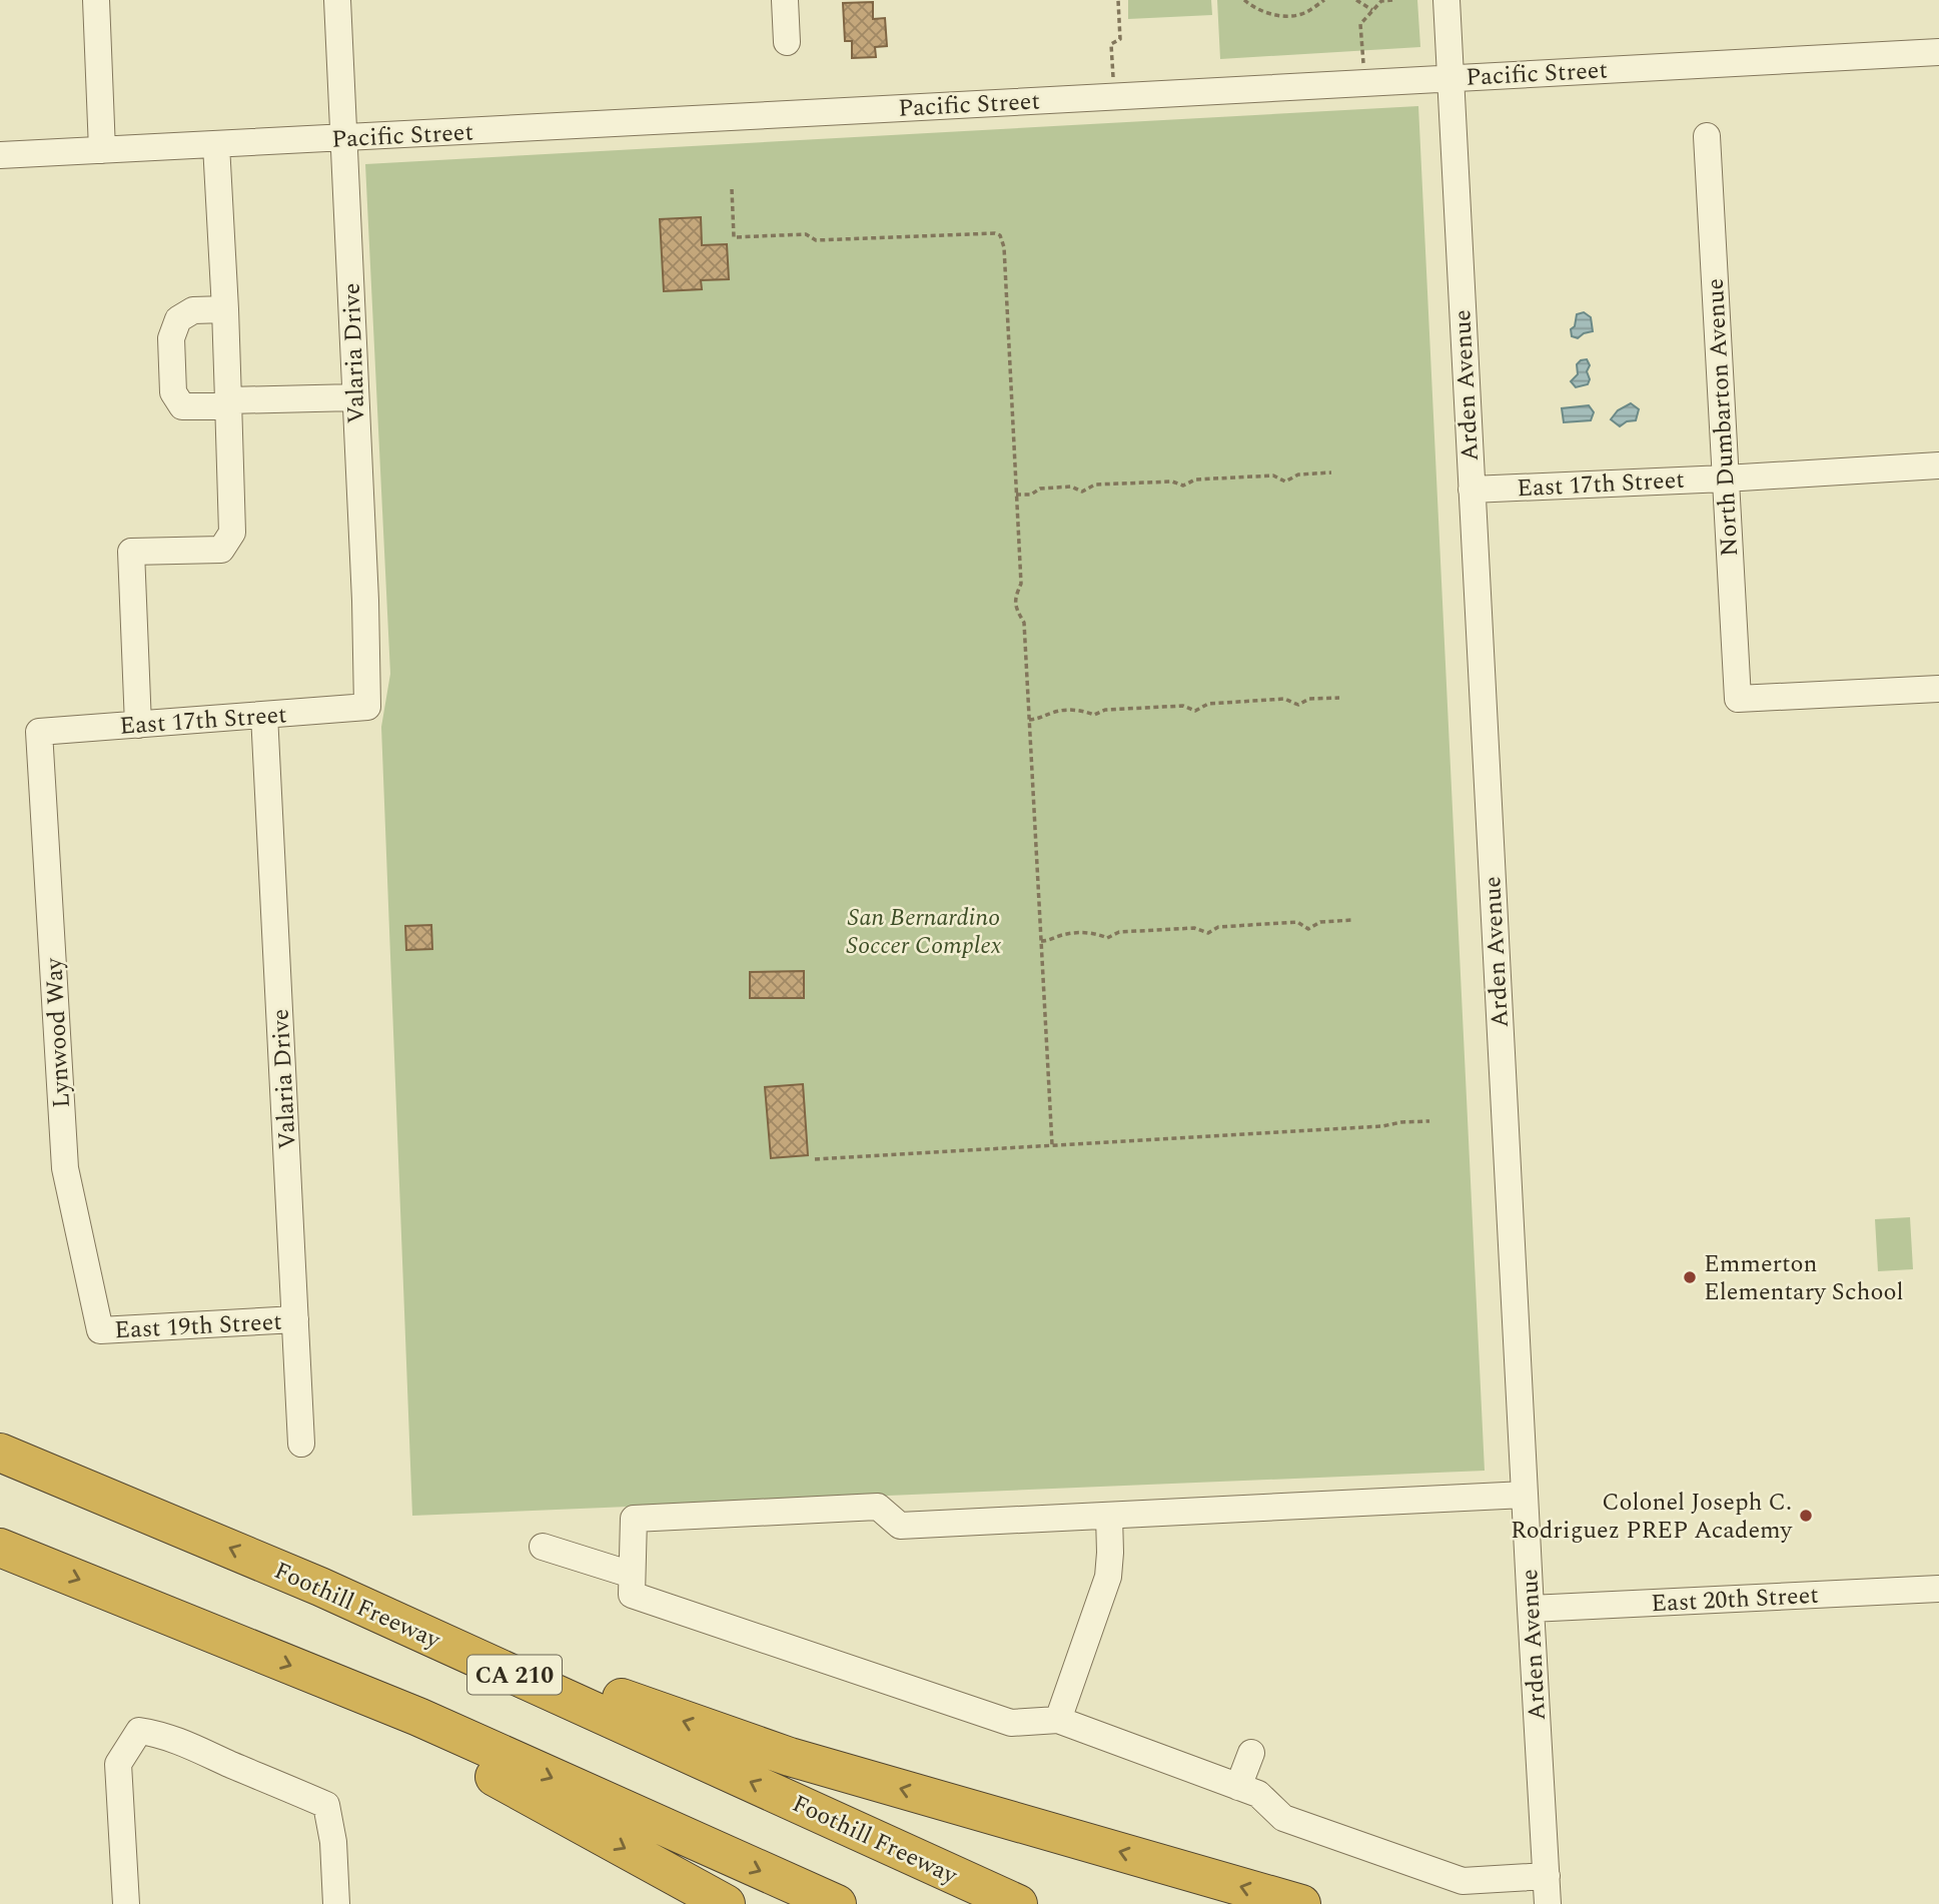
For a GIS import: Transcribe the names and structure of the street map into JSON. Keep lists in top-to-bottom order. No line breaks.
{"streets":{"highway":["Foothill Freeway","CA 210"],"street":["Pacific Street","Valaria Drive","Arden Avenue","North Dumbarton Avenue","East 17th Street","Lynwood Way","East 19th Street","East 20th Street"]},"crossings":[["Pacific Street","Valaria Drive"],["Pacific Street","Arden Avenue"],["Valaria Drive","East 17th Street"],["Valaria Drive","East 19th Street"],["Arden Avenue","East 17th Street"],["Arden Avenue","East 20th Street"],["North Dumbarton Avenue","East 17th Street"],["East 17th Street","Lynwood Way"],["Lynwood Way","East 19th Street"]],"parks":["San Bernardino Soccer Complex"],"places":["Emmerton Elementary School","Colonel Joseph C. Rodriguez PREP Academy"]}
